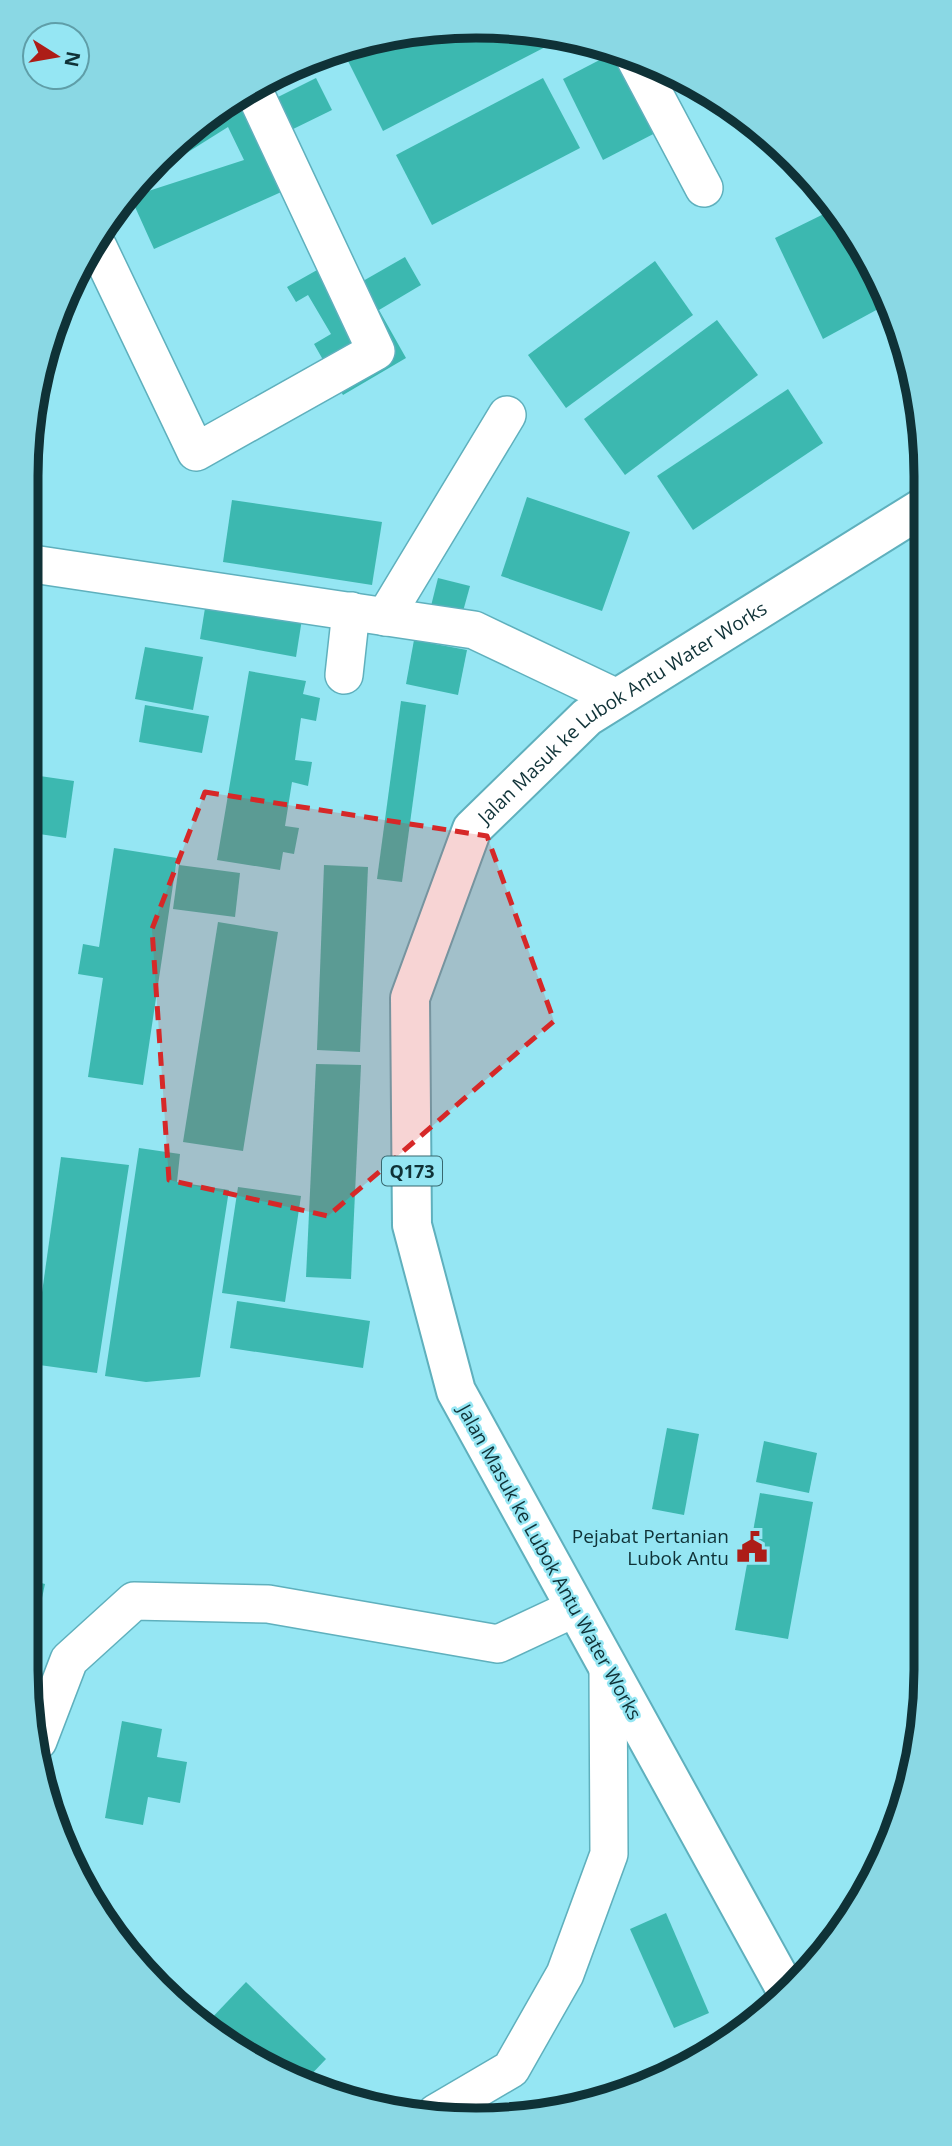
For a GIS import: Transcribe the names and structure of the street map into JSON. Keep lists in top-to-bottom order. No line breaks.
{"streets":{"main road":["Jalan Masuk ke Lubok Antu Water Works","Q173"]},"places":{"public building":["Pejabat Pertanian Lubok Antu"]},"north":"right"}
